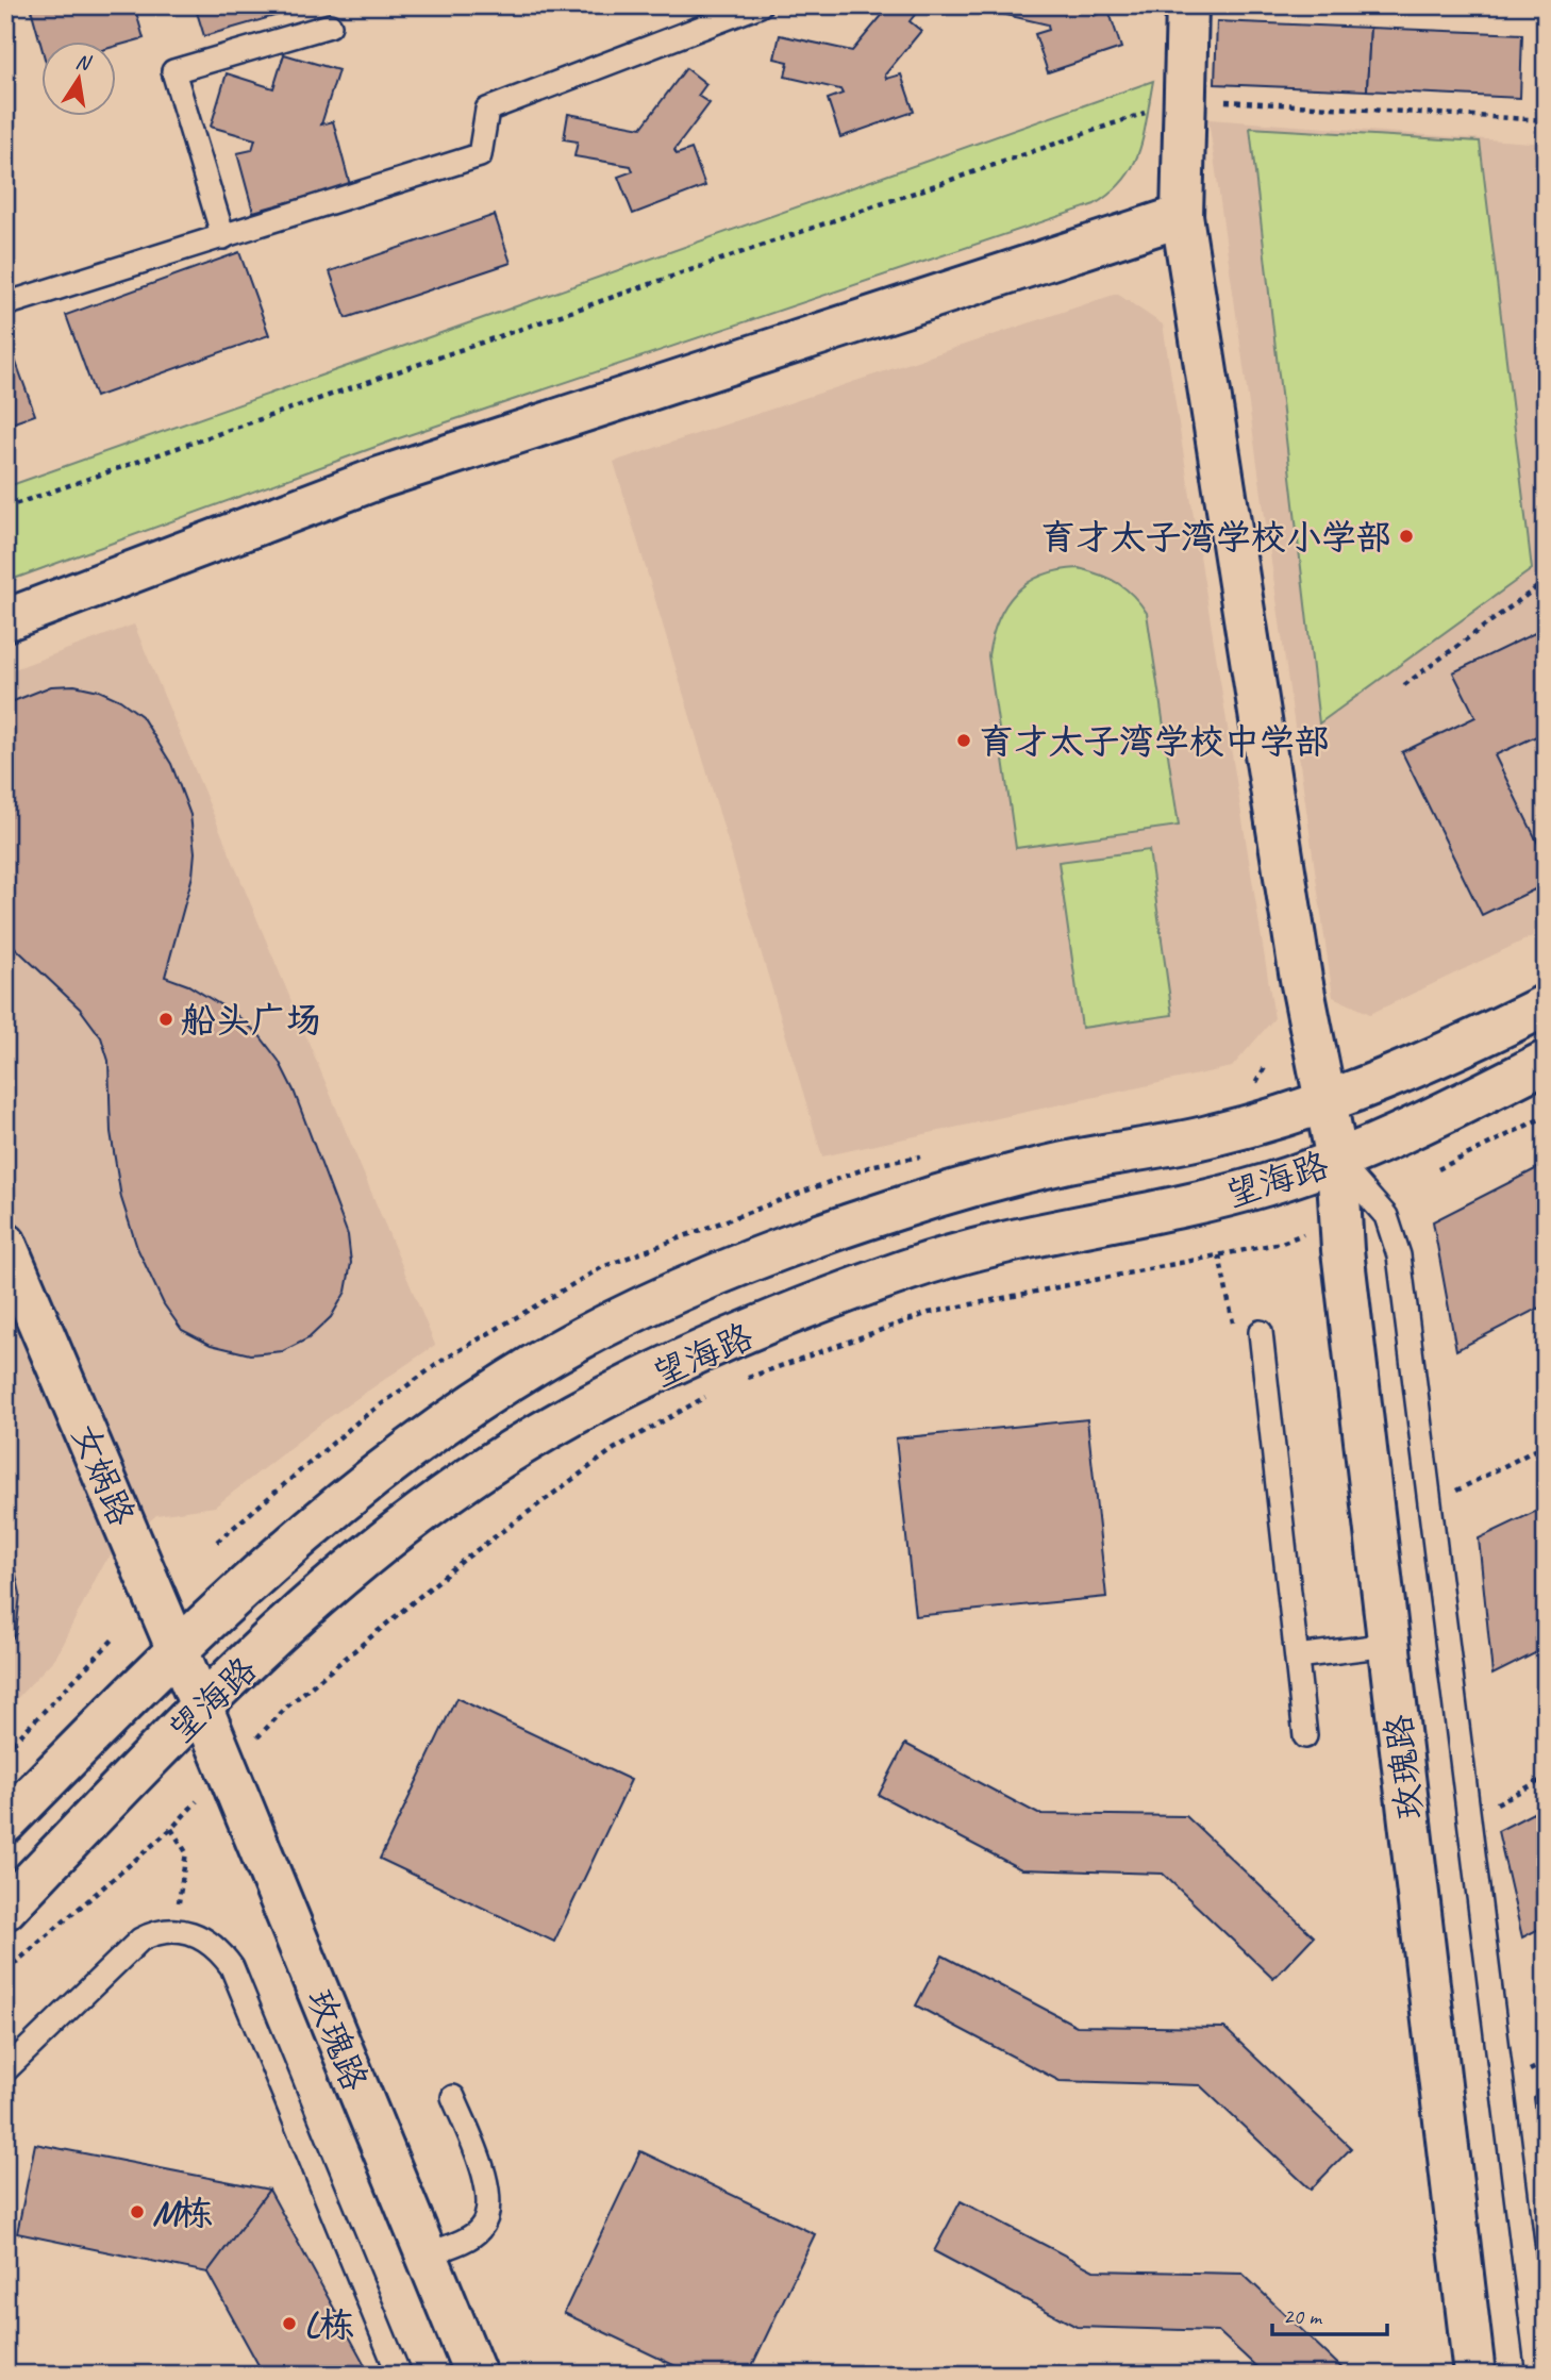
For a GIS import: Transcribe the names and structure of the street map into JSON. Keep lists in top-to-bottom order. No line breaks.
{"streets":{"street":["望海路","女娲路","玫瑰路"]},"crossings":[["望海路","女娲路"],["望海路","玫瑰路"],["女娲路","玫瑰路"]],"places":["育才太子湾学校小学部","育才太子湾学校中学部","船头广场","M栋","L栋"],"scale_bar":"20 m","north":"top"}
